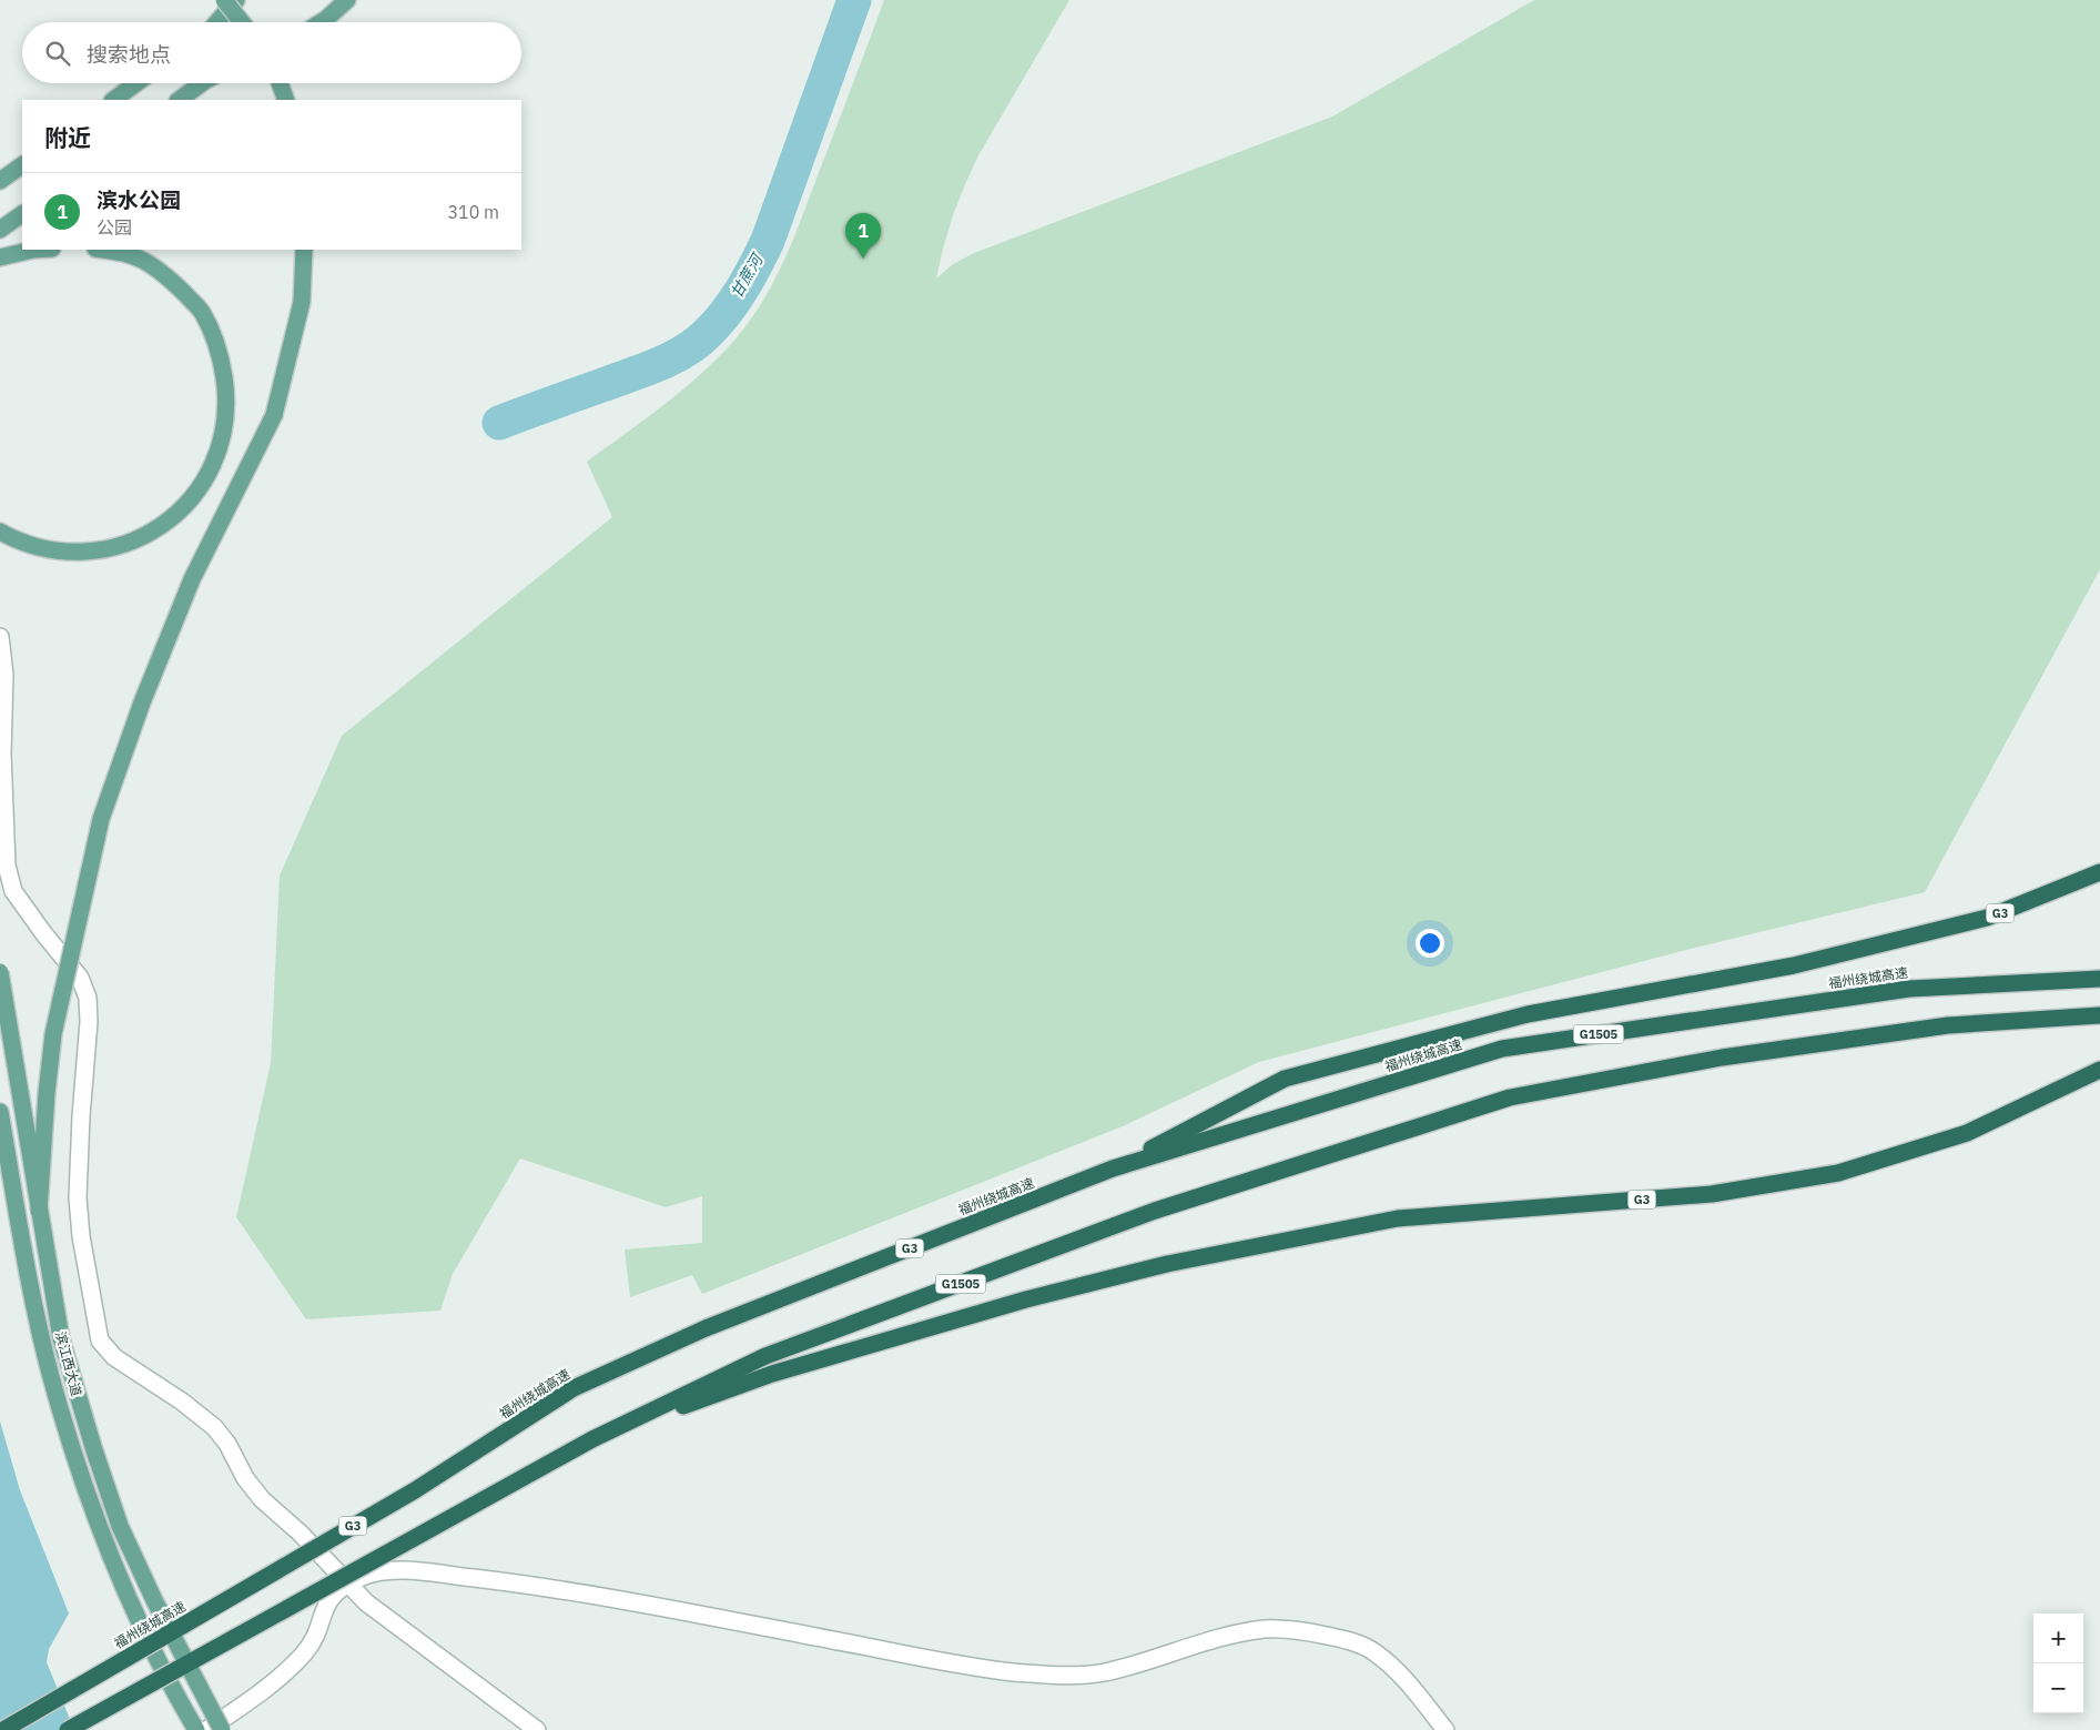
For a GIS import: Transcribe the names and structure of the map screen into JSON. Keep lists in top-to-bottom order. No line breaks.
{"streets":{"highway":["G3","福州绕城高速","G1505"],"main road":["滨江西大道"]},"crossings":[["G3","福州绕城高速"],["G3","G1505"]],"water":["甘蔗河"],"page":{"search":"搜索地点","heading":"附近","list":[{"mark":"1","name":"滨水公园","note":"公园","value":"310 m"}],"pins":"1","map_buttons":["+","−"]}}
